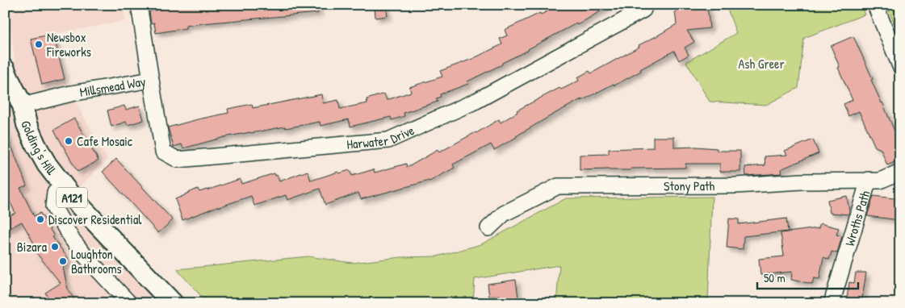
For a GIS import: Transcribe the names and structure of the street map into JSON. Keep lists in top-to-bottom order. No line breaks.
{"streets":{"main road":["Golding's Hill","A121"],"street":["Millsmead Way","Harwater Drive","Stony Path","Wroths Path"]},"crossings":[["Millsmead Way","Harwater Drive"],["Millsmead Way","Golding's Hill"],["Stony Path","Wroths Path"]],"parks":["Ash Greer"],"places":["Newsbox Fireworks","Cafe Mosaic","Discover Residential","Bizara","Loughton Bathrooms"],"scale_bar":"50 m"}
